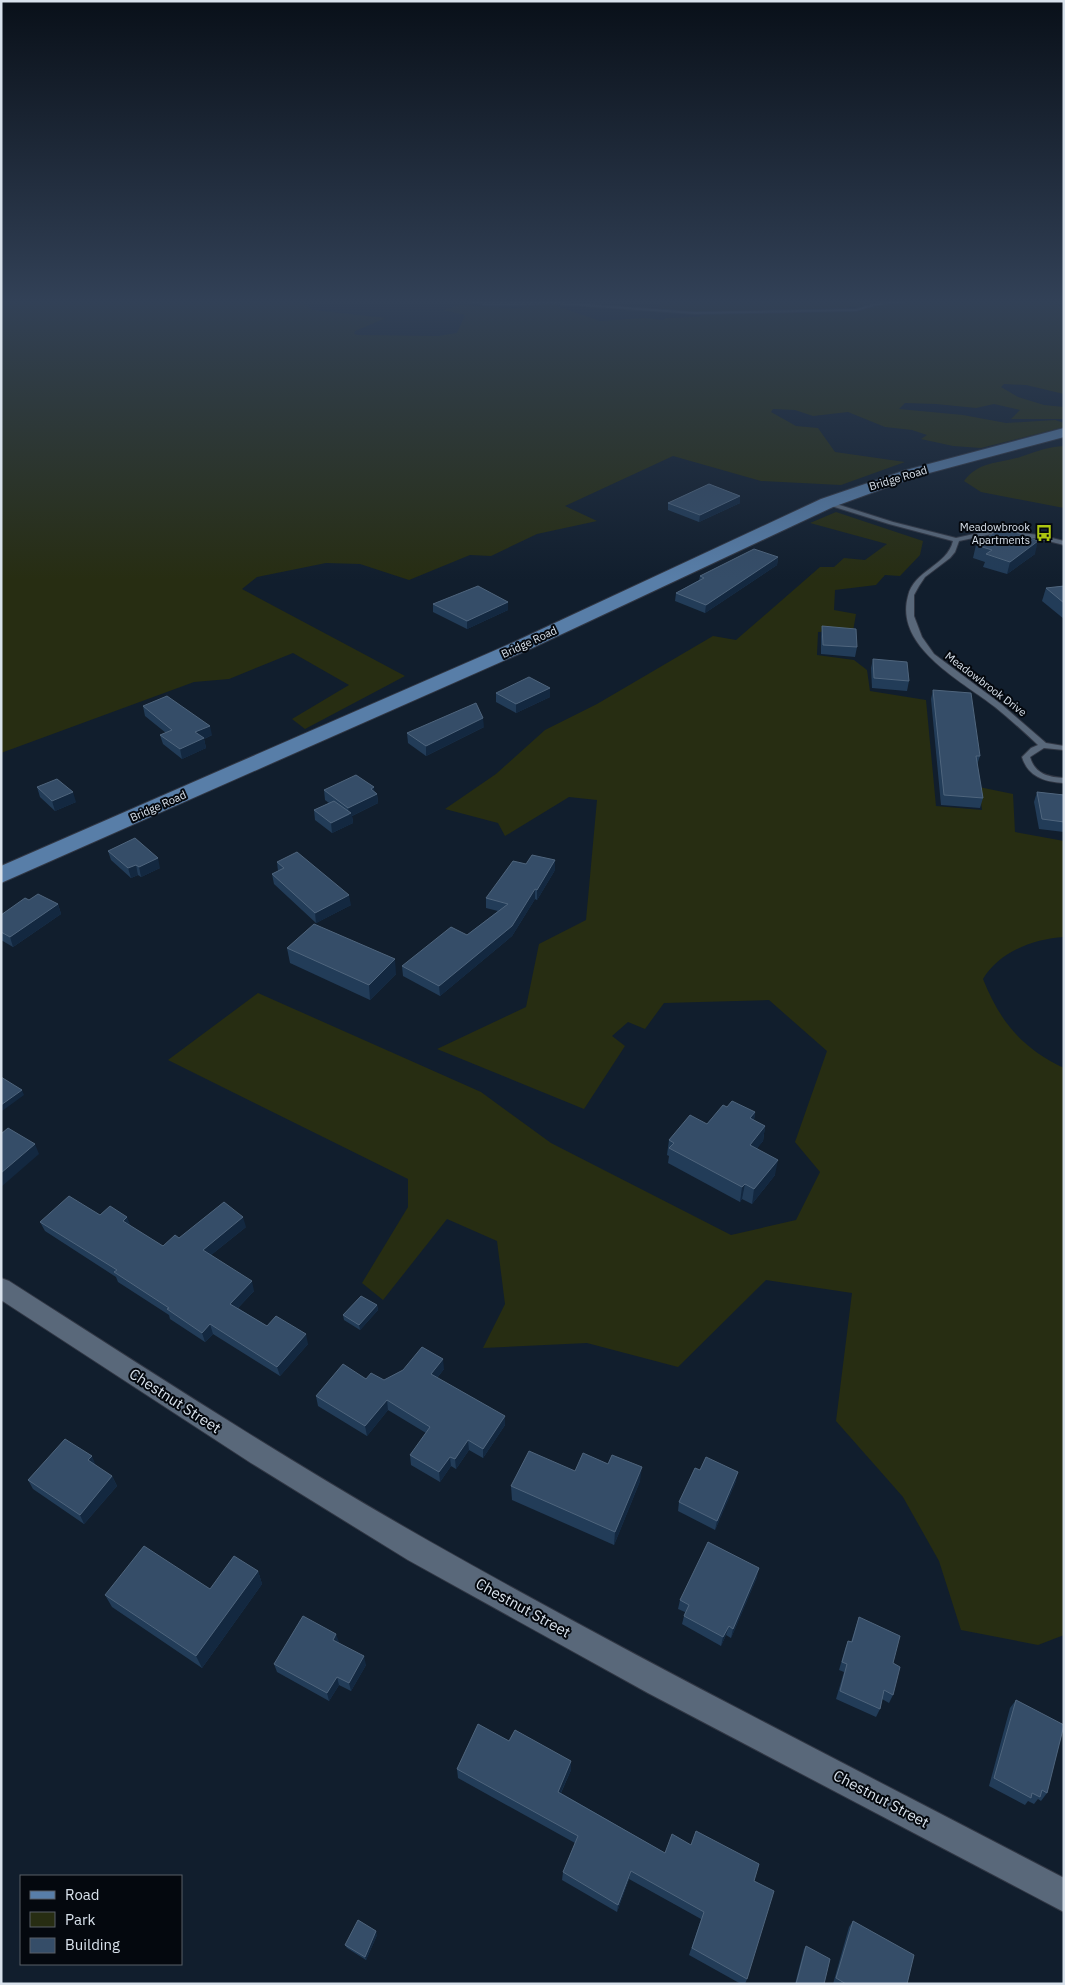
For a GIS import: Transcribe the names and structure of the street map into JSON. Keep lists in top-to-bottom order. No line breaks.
{"streets":{"main road":["Bridge Road"],"street":["Chestnut Street"],"lane":["Meadowbrook Drive"]},"places":{"bus stop":["Meadowbrook Apartments"]},"legend":["Road","Park","Building"]}
